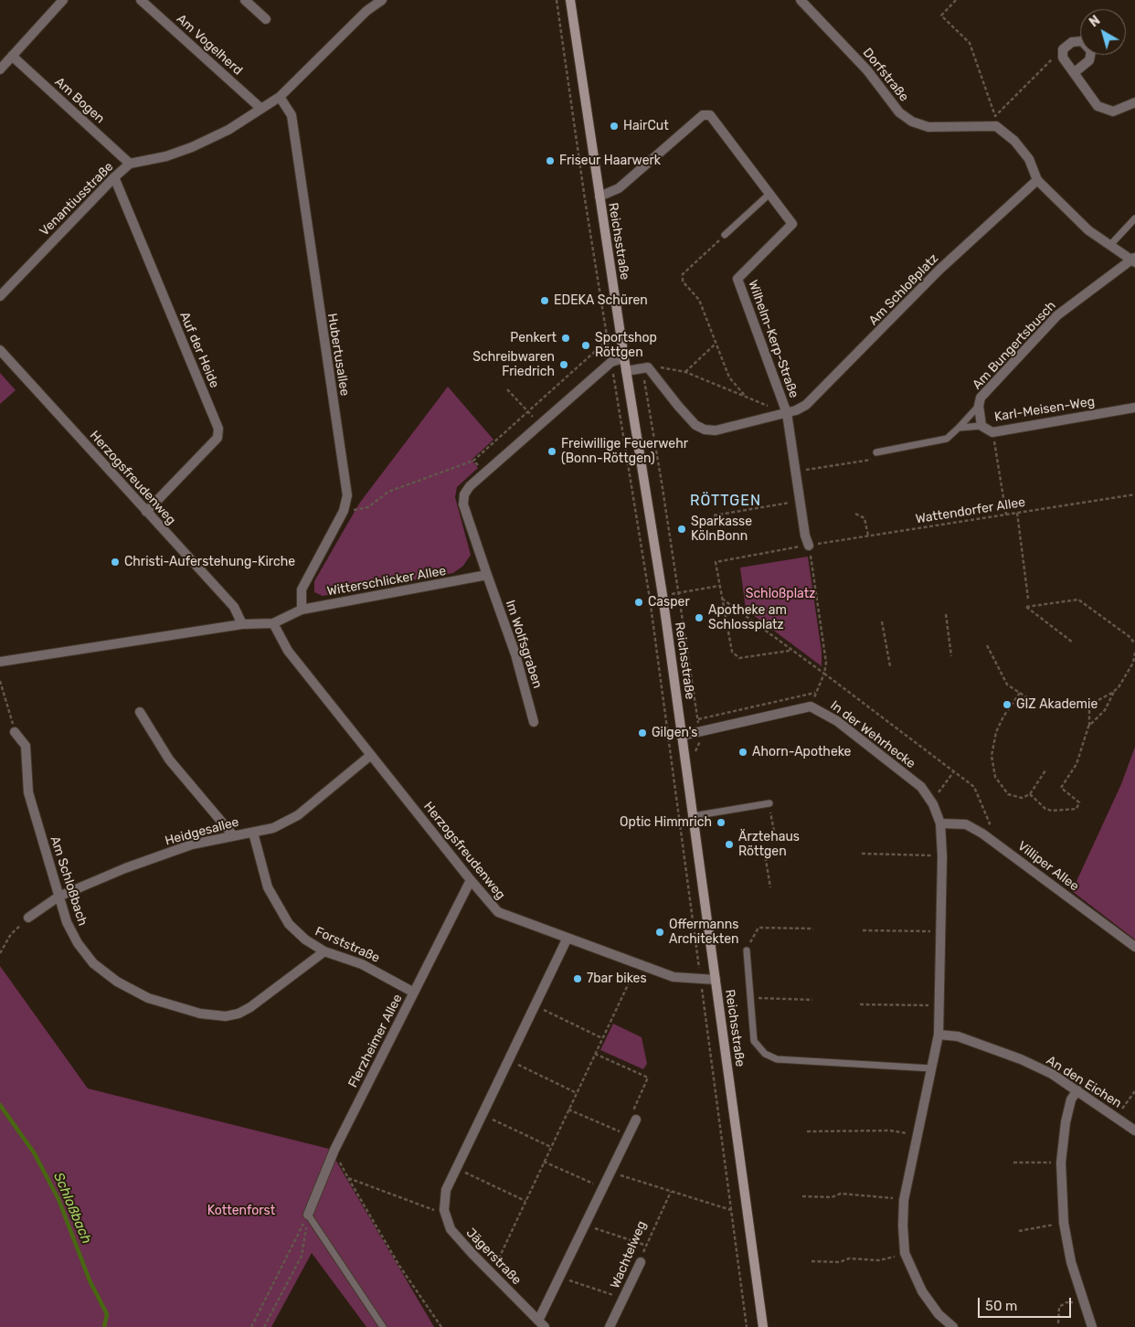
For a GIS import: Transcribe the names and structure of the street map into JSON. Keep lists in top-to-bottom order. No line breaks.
{"streets":{"main road":["Reichsstraße"],"street":["Am Vogelherd","Dorfstraße","Am Bogen","Venantiusstraße","Am Schloßplatz","Wilhelm-Kerp-Straße","Am Bungertsbusch","Auf der Heide","Hubertusallee","Karl-Meisen-Weg","Herzogsfreudenweg","Witterschlicker Allee","Im Wolfsgraben","In der Wehrhecke","Heidgesallee","Villiper Allee","Am Schloßbach","Forststraße","Flerzheimer Allee","An den Eichen","Wachtelweg","Jägerstraße"],"path":["Wattendorfer Allee"]},"crossings":[["Am Vogelherd","Venantiusstraße"],["Dorfstraße","Am Schloßplatz"],["Dorfstraße","Am Bungertsbusch"],["Am Bogen","Venantiusstraße"],["Venantiusstraße","Auf der Heide"],["Venantiusstraße","Hubertusallee"],["Reichsstraße","Wilhelm-Kerp-Straße"],["Reichsstraße","Herzogsfreudenweg"],["Reichsstraße","In der Wehrhecke"],["Am Schloßplatz","Wilhelm-Kerp-Straße"],["Am Bungertsbusch","Karl-Meisen-Weg"],["Auf der Heide","Herzogsfreudenweg"],["Hubertusallee","Witterschlicker Allee"],["Herzogsfreudenweg","Witterschlicker Allee"],["Herzogsfreudenweg","Heidgesallee"],["Herzogsfreudenweg","Flerzheimer Allee"],["Herzogsfreudenweg","Jägerstraße"],["Witterschlicker Allee","Im Wolfsgraben"],["In der Wehrhecke","Villiper Allee"],["In der Wehrhecke","An den Eichen"],["Heidgesallee","Am Schloßbach"],["Heidgesallee","Forststraße"],["Am Schloßbach","Forststraße"],["Forststraße","Flerzheimer Allee"]],"districts":["RÖTTGEN"],"water":["Schloßbach"],"parks":["Schloßplatz","Kottenforst"],"places":["HairCut","Friseur Haarwerk","EDEKA Schüren","Penkert","Sportshop Röttgen","Schreibwaren Friedrich","Freiwillige Feuerwehr (Bonn-Röttgen)","Sparkasse KölnBonn","Christi-Auferstehung-Kirche","Casper","Apotheke am Schlossplatz","GIZ Akademie","Gilgen's","Ahorn-Apotheke","Optic Himmrich","Ärztehaus Röttgen","Offermanns Architekten","7bar bikes"],"scale_bar":"50 m","north":"top left"}
